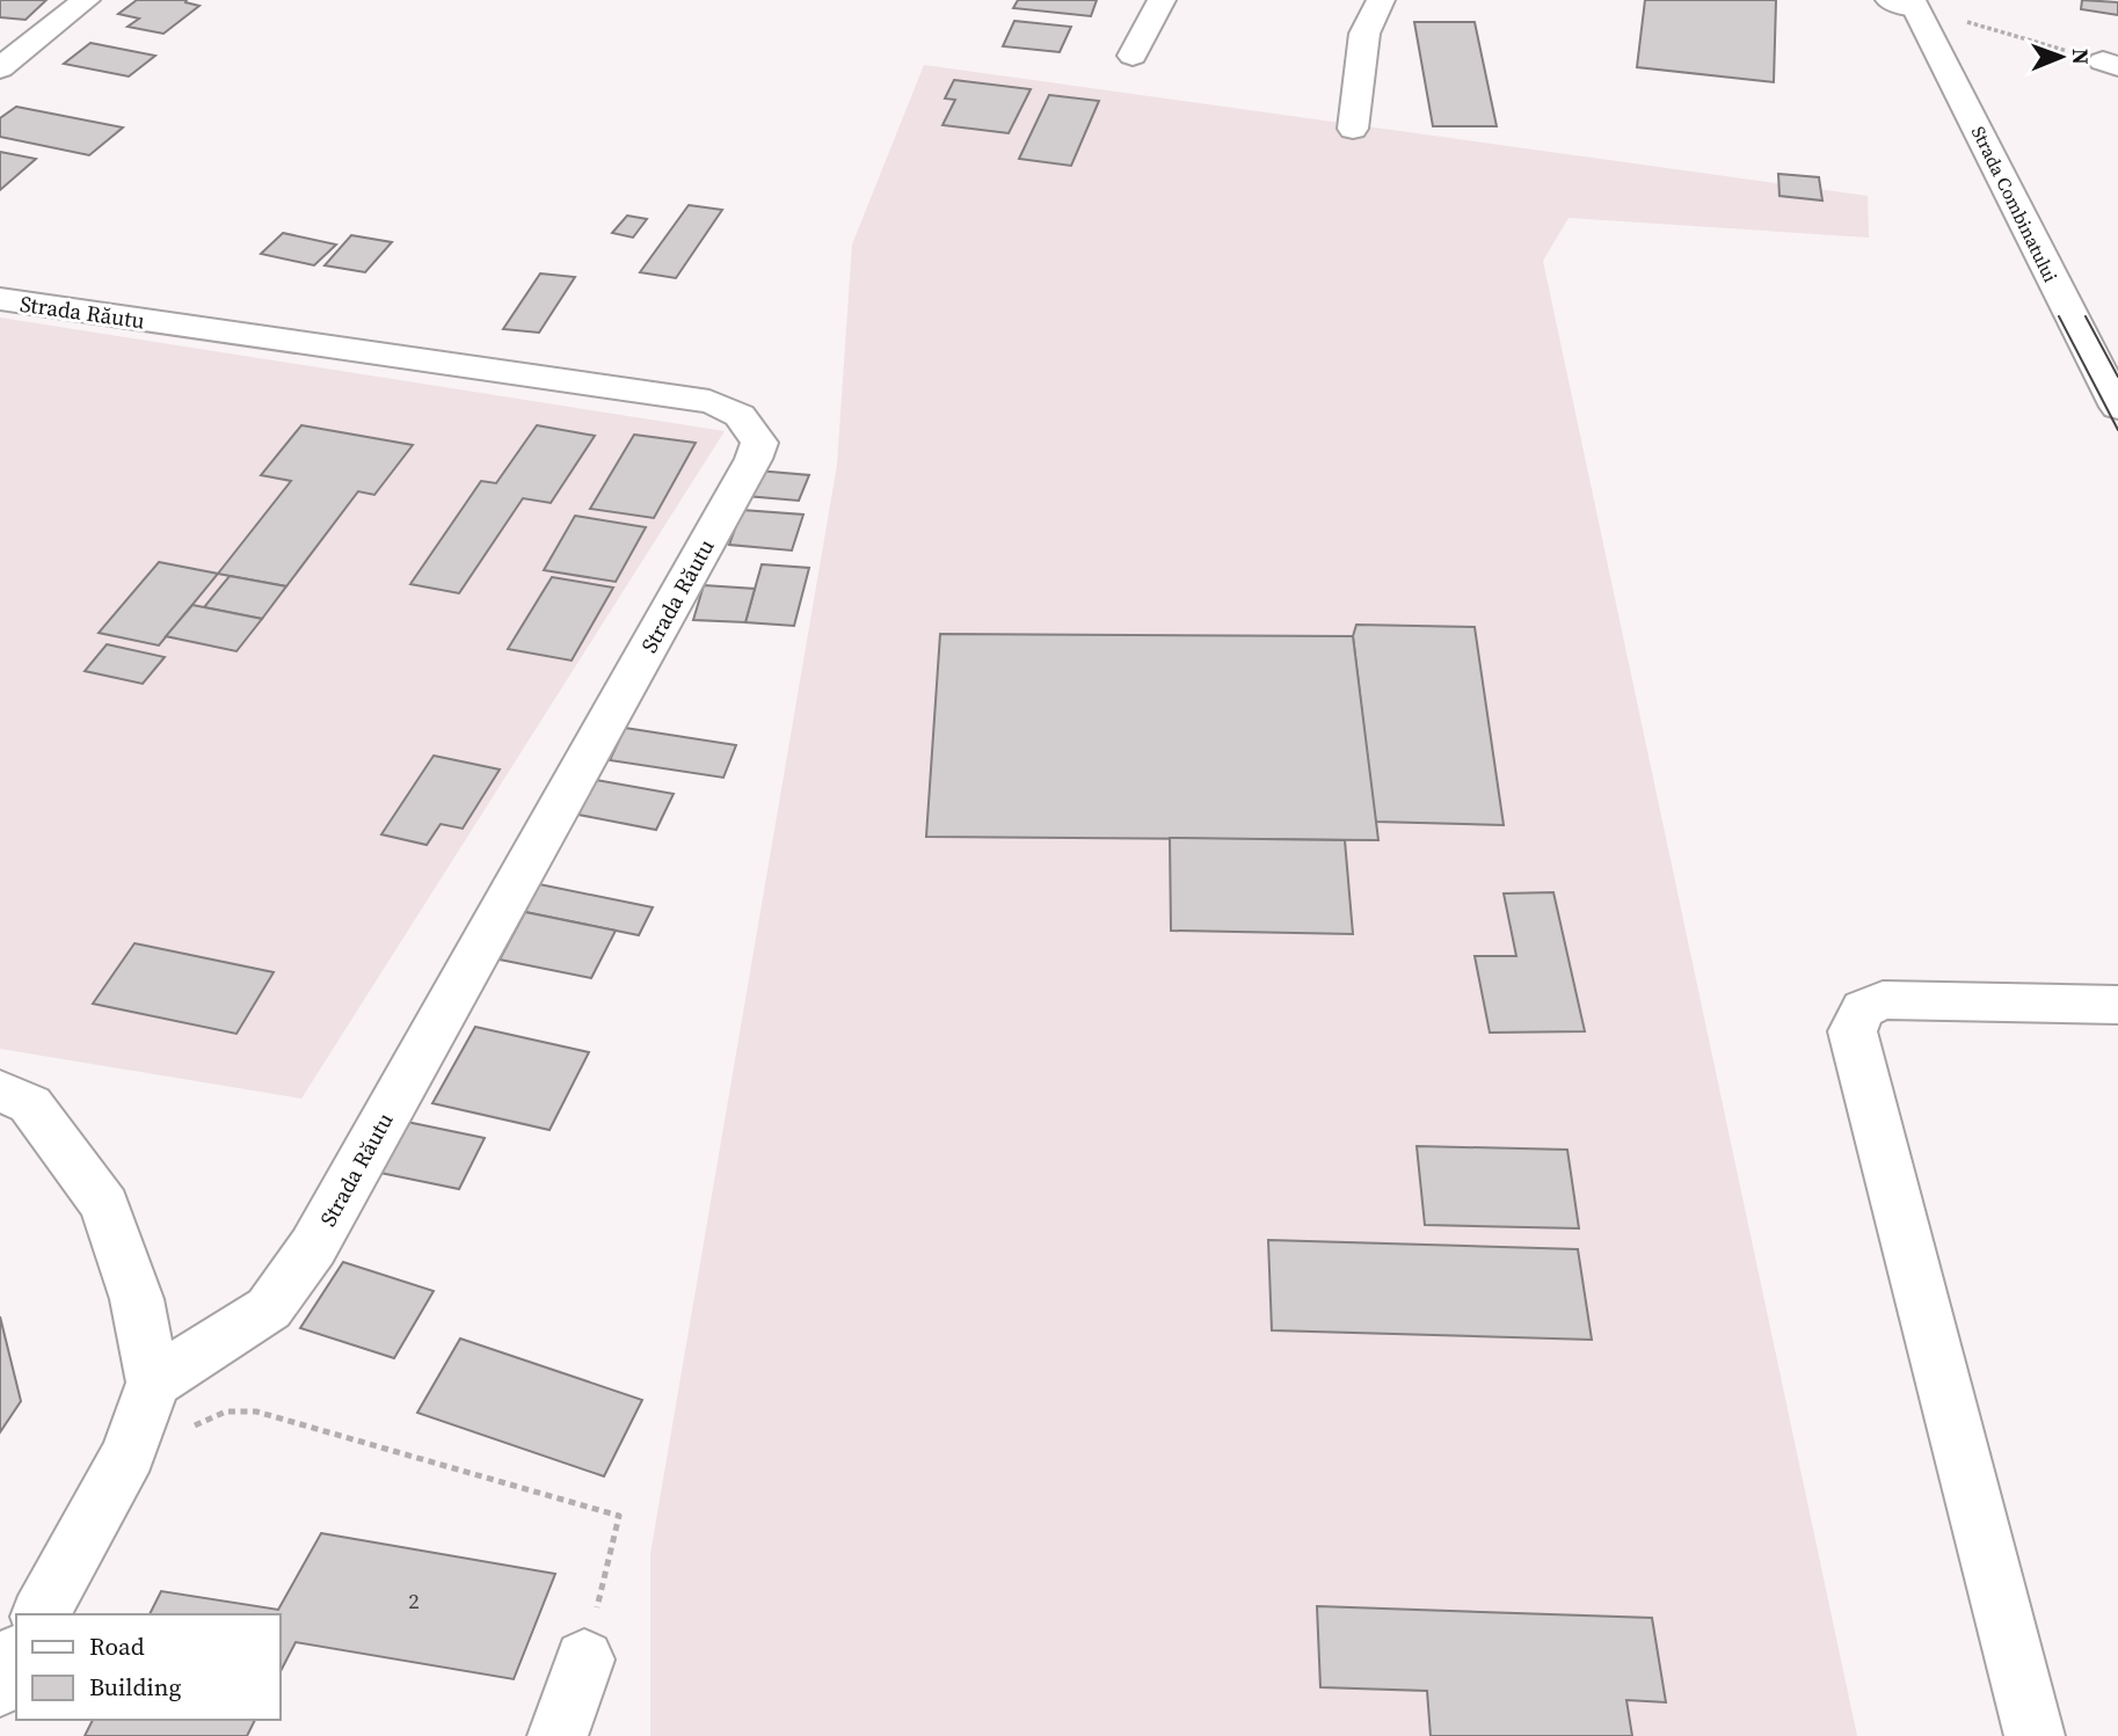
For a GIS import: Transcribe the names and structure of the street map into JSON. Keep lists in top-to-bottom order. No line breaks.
{"streets":{"street":["Strada Combinatului","Strada Răutu"]},"house_numbers":["2"],"legend":["Road","Building"],"north":"right"}
